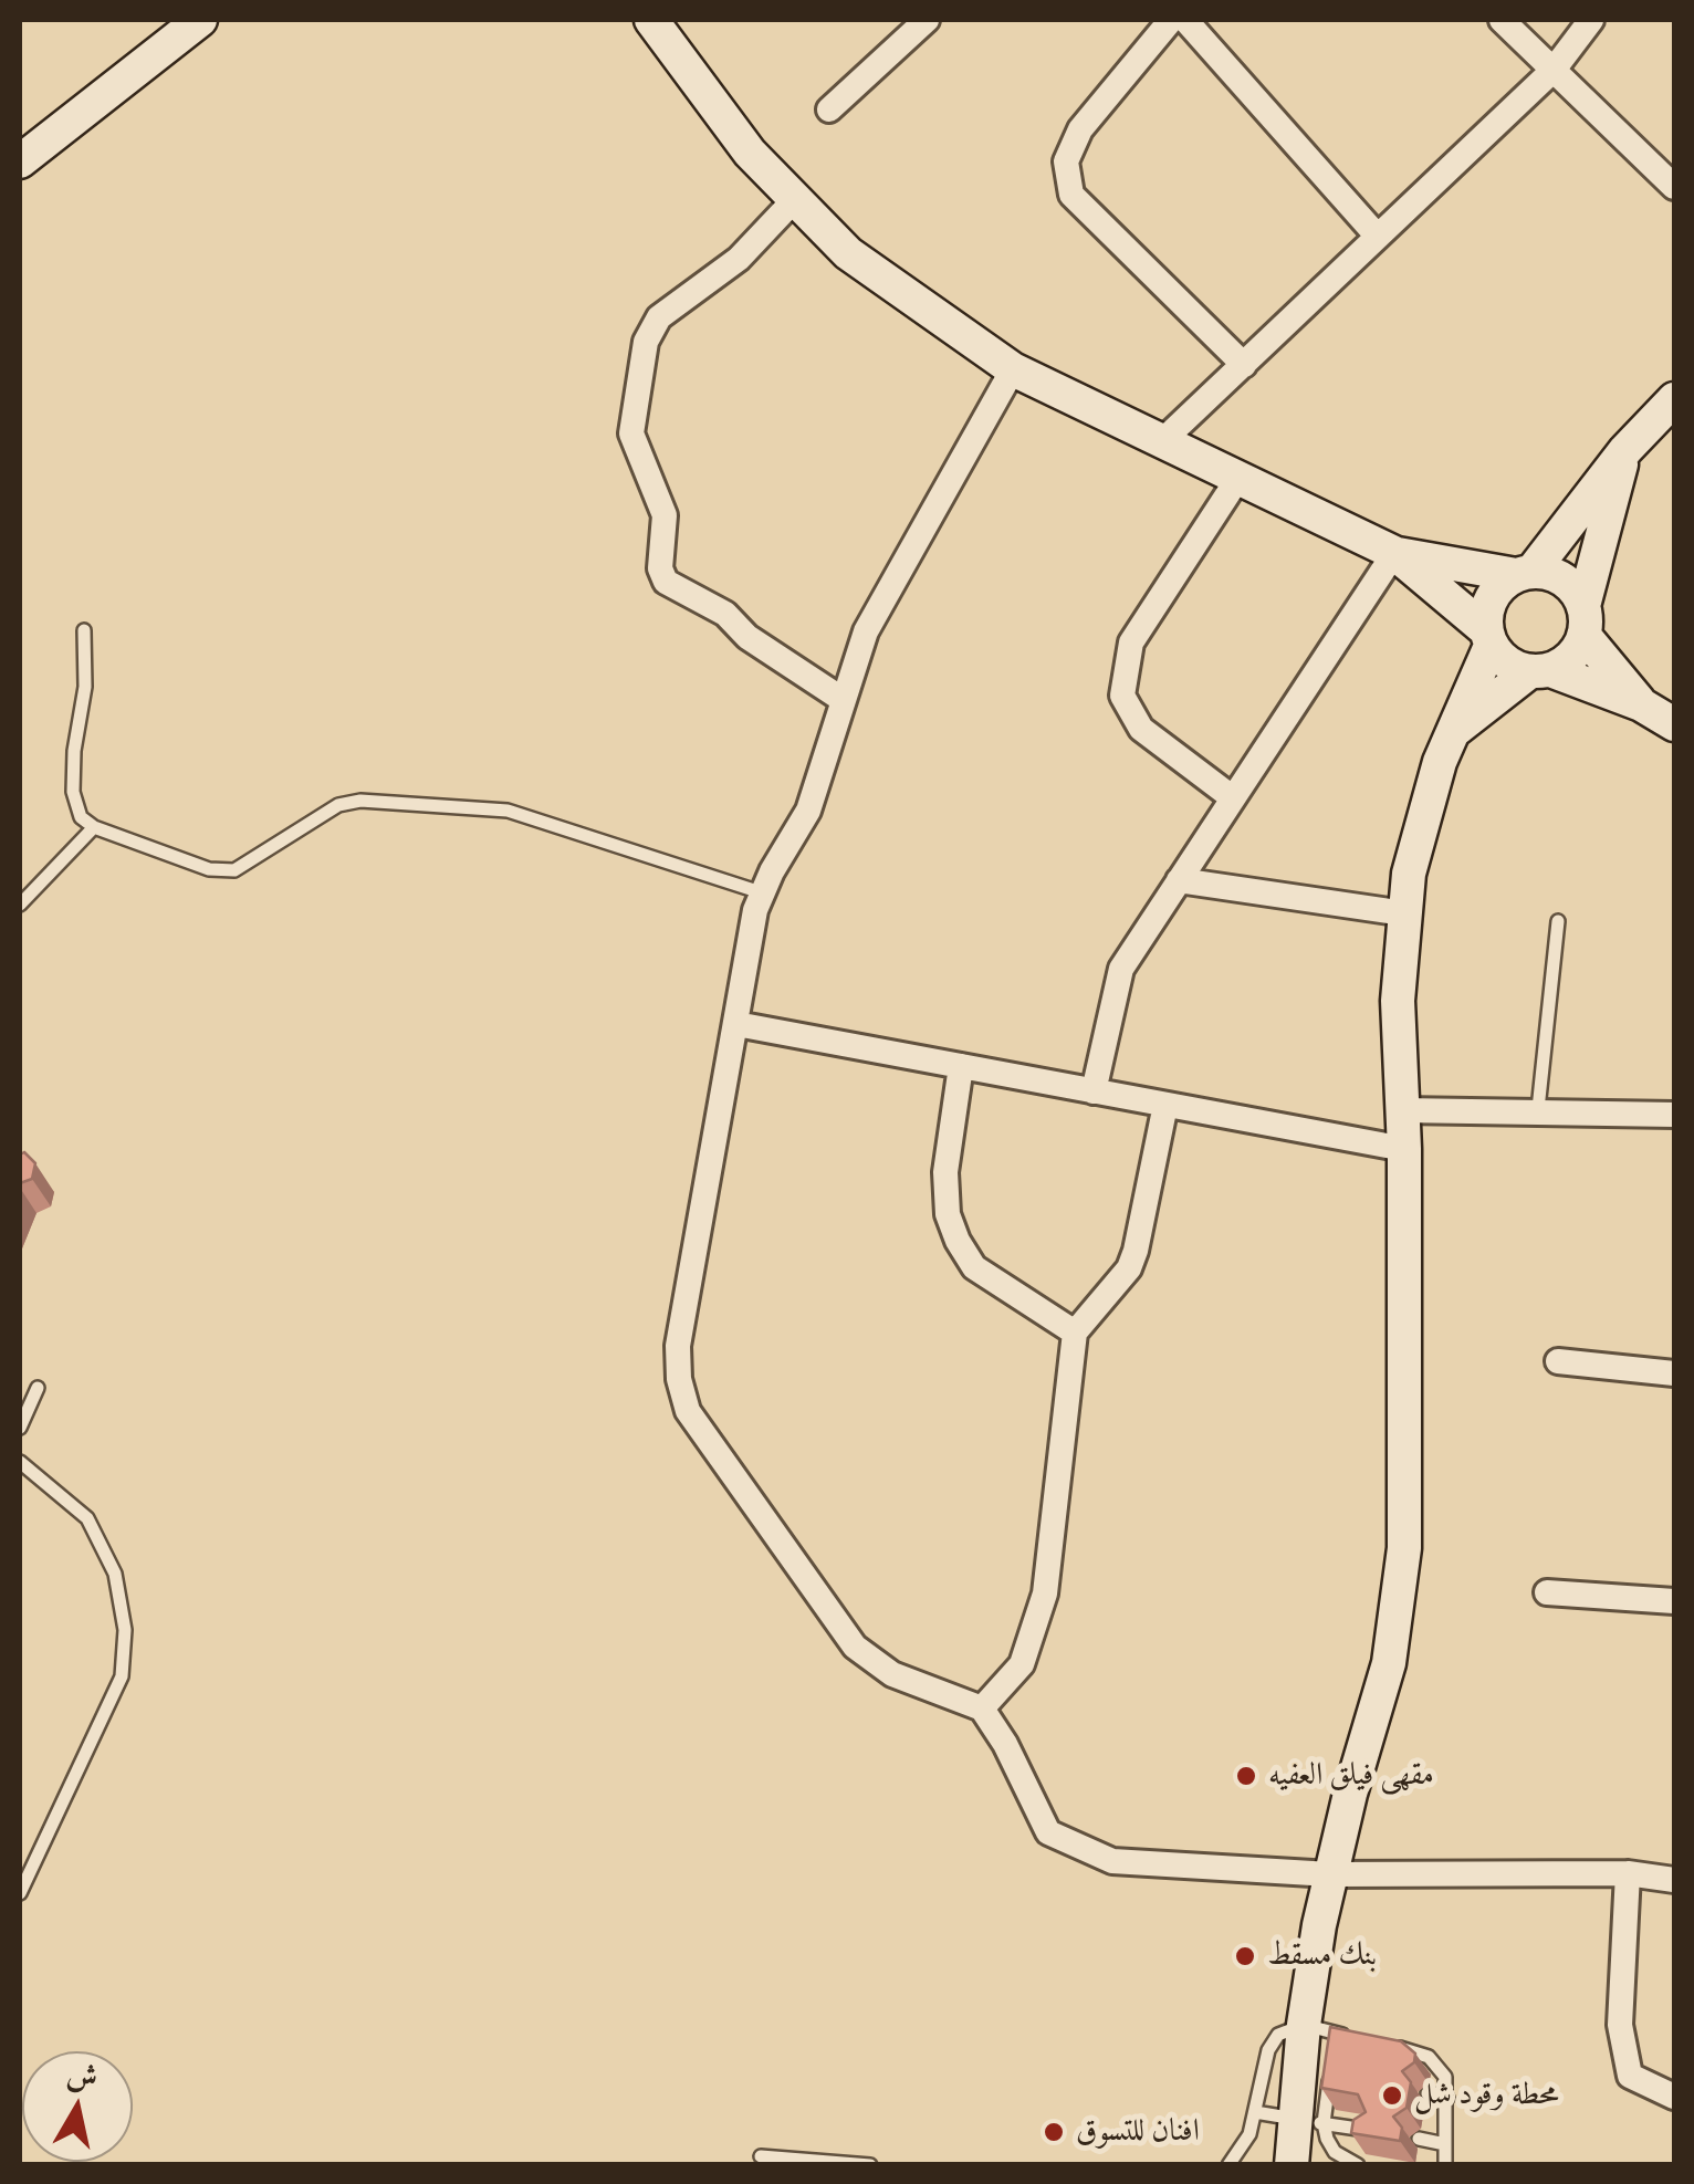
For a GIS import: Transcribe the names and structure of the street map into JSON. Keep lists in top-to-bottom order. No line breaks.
{"places":["مقهى فيلق العفيه","بنك مسقط","محطة وقود شل","افنان للتسوق"],"north":"top"}
